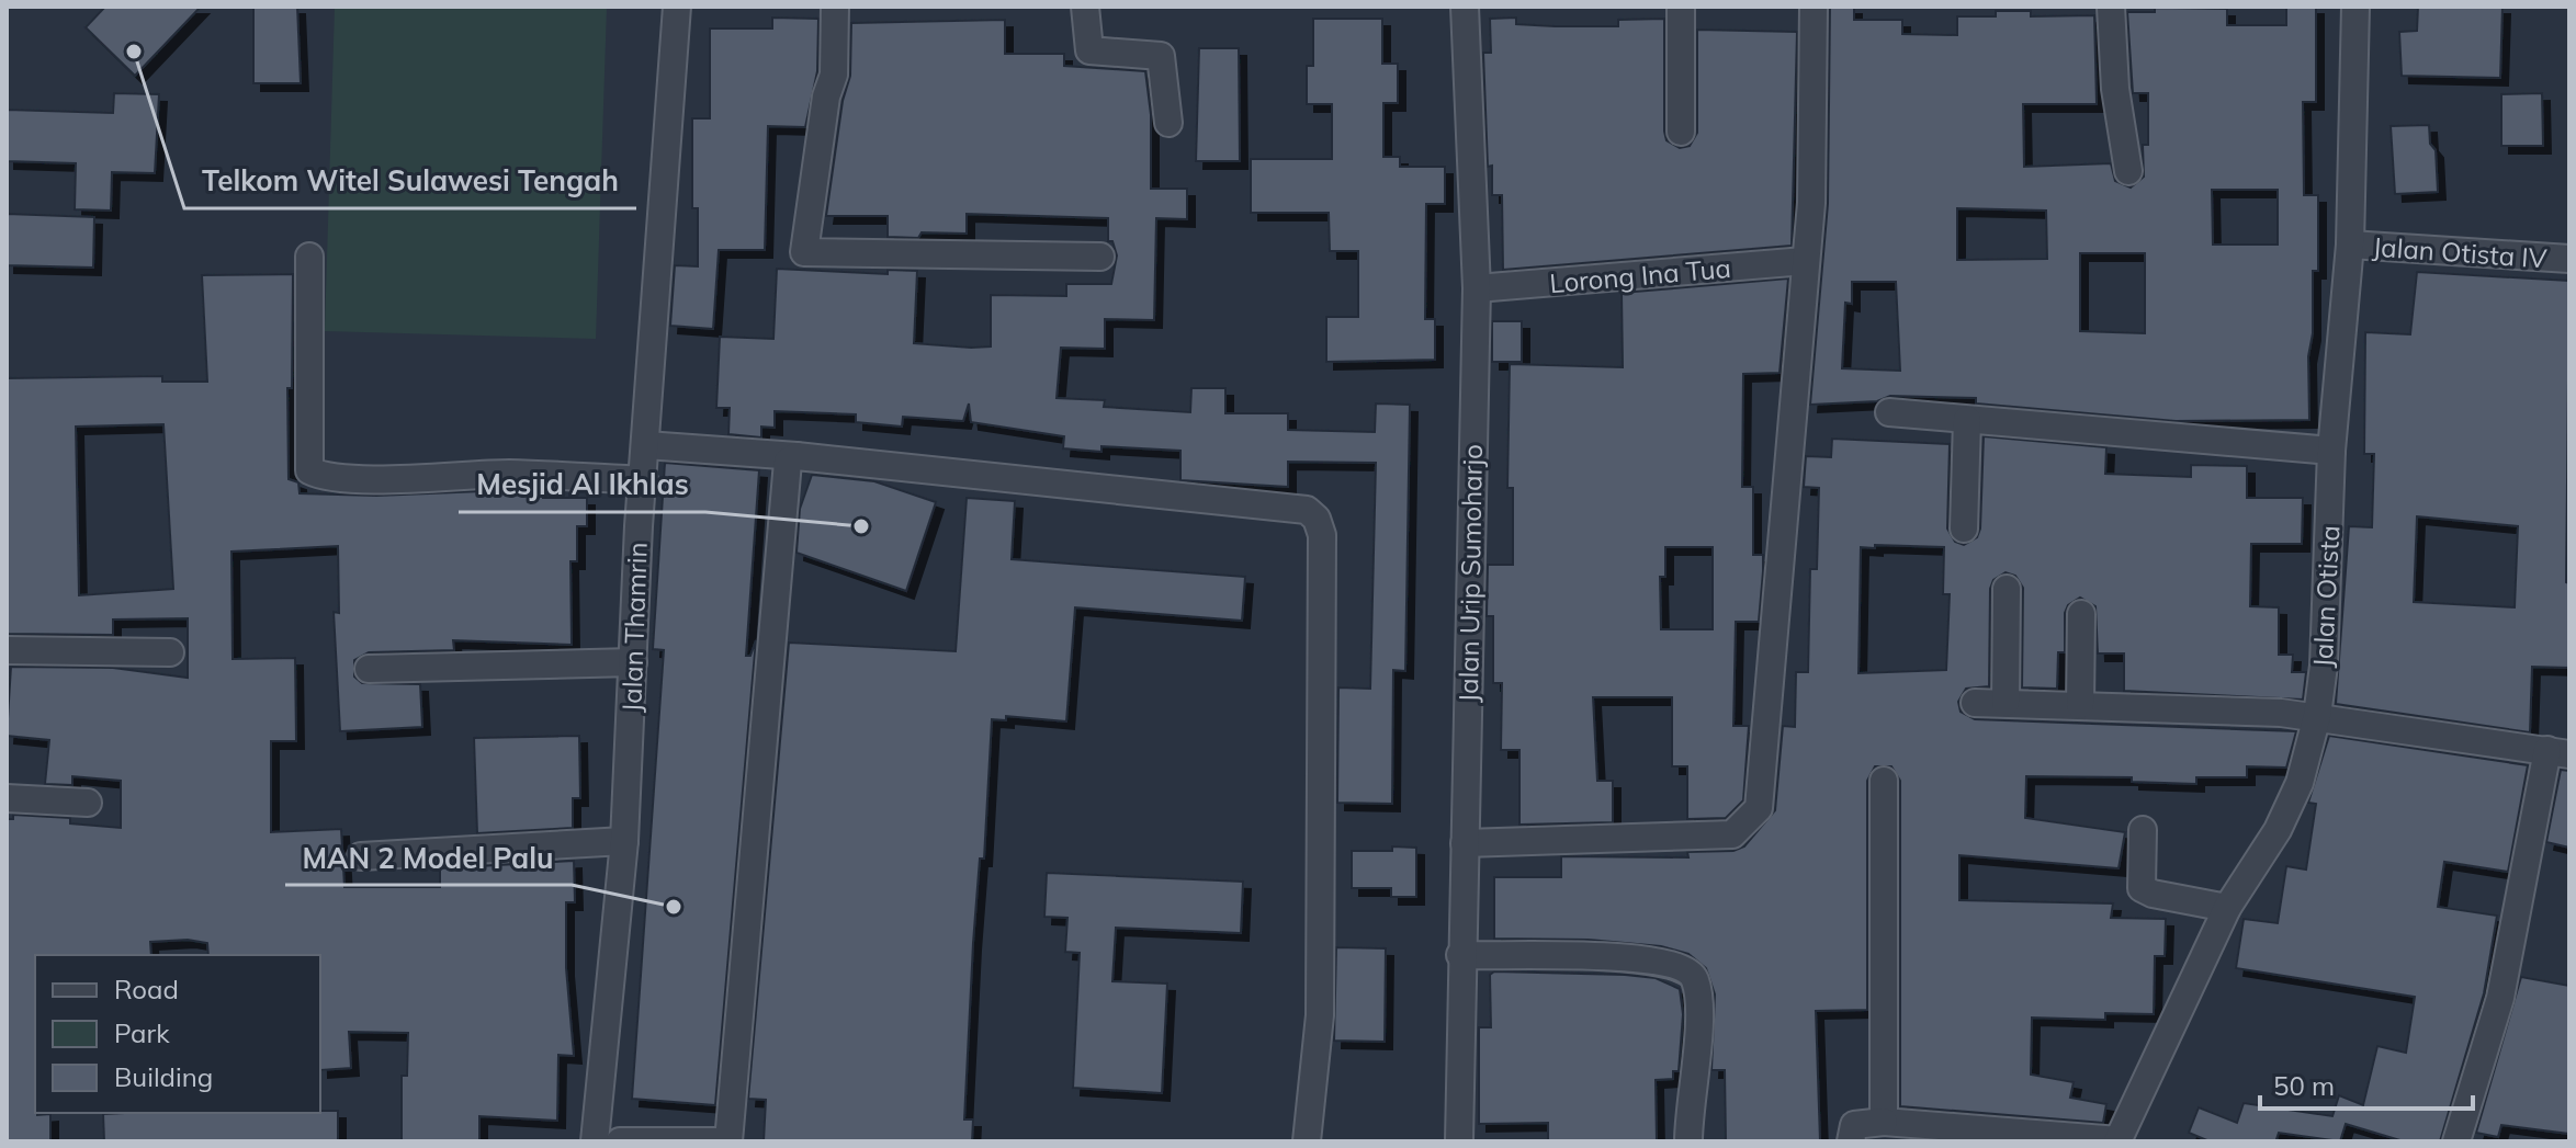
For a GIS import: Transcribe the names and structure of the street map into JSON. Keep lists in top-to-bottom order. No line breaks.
{"streets":{"street":["Jalan Otista IV","Lorong Ina Tua","Jalan Urip Sumoharjo","Jalan Otista","Jalan Thamrin"]},"crossings":[["Jalan Otista IV","Jalan Otista"],["Lorong Ina Tua","Jalan Urip Sumoharjo"]],"places":["Telkom Witel Sulawesi Tengah","Mesjid Al Ikhlas","MAN 2 Model Palu"],"legend":["Road","Park","Building"],"scale_bar":"50 m"}
